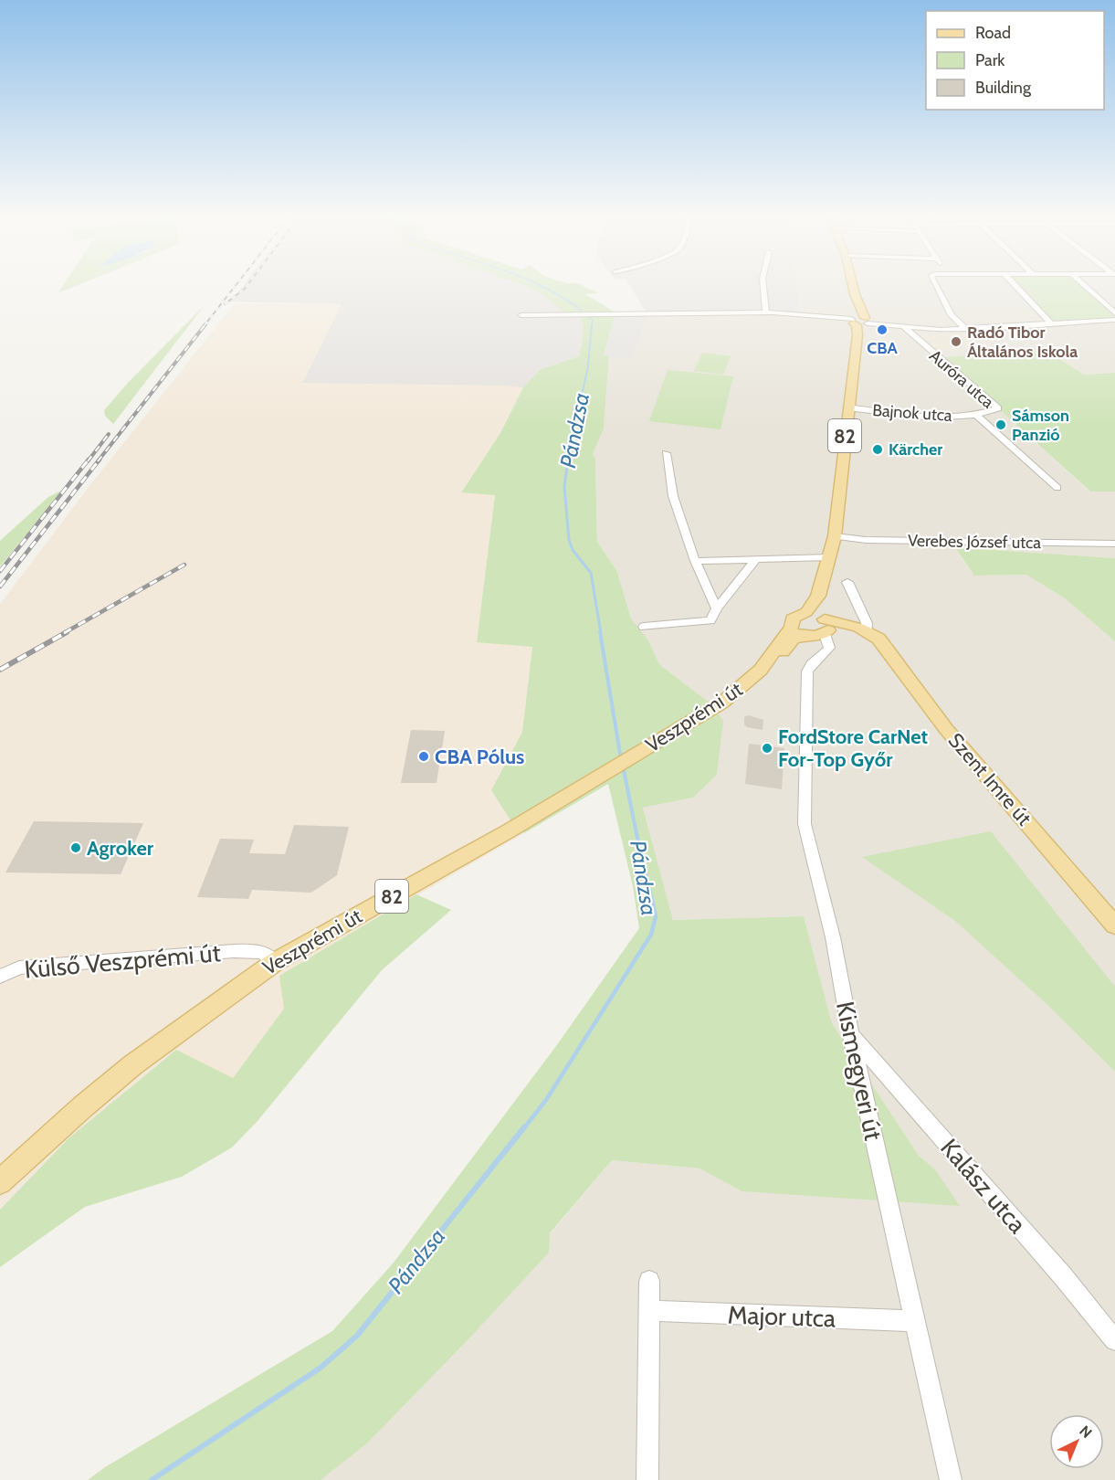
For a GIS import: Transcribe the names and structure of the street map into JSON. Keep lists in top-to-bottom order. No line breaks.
{"streets":{"main road":["82","Veszprémi út","Szent Imre út"],"street":["Auróra utca","Bajnok utca","Verebes József utca","Külső Veszprémi út","Kismegyeri út","Kalász utca","Major utca"]},"crossings":[["Auróra utca","Bajnok utca"],["Bajnok utca","82"],["82","Verebes József utca"],["82","Veszprémi út"],["82","Kismegyeri út"],["Veszprémi út","Külső Veszprémi út"],["Veszprémi út","Kismegyeri út"],["Kismegyeri út","Kalász utca"],["Kismegyeri út","Major utca"]],"water":["Pándzsa"],"places":["CBA","Radó Tibor Általános Iskola","Sámson Panzió","Kärcher","FordStore CarNet For-Top Győr","CBA Pólus","Agroker"],"legend":["Road","Park","Building"],"north":"top right"}
